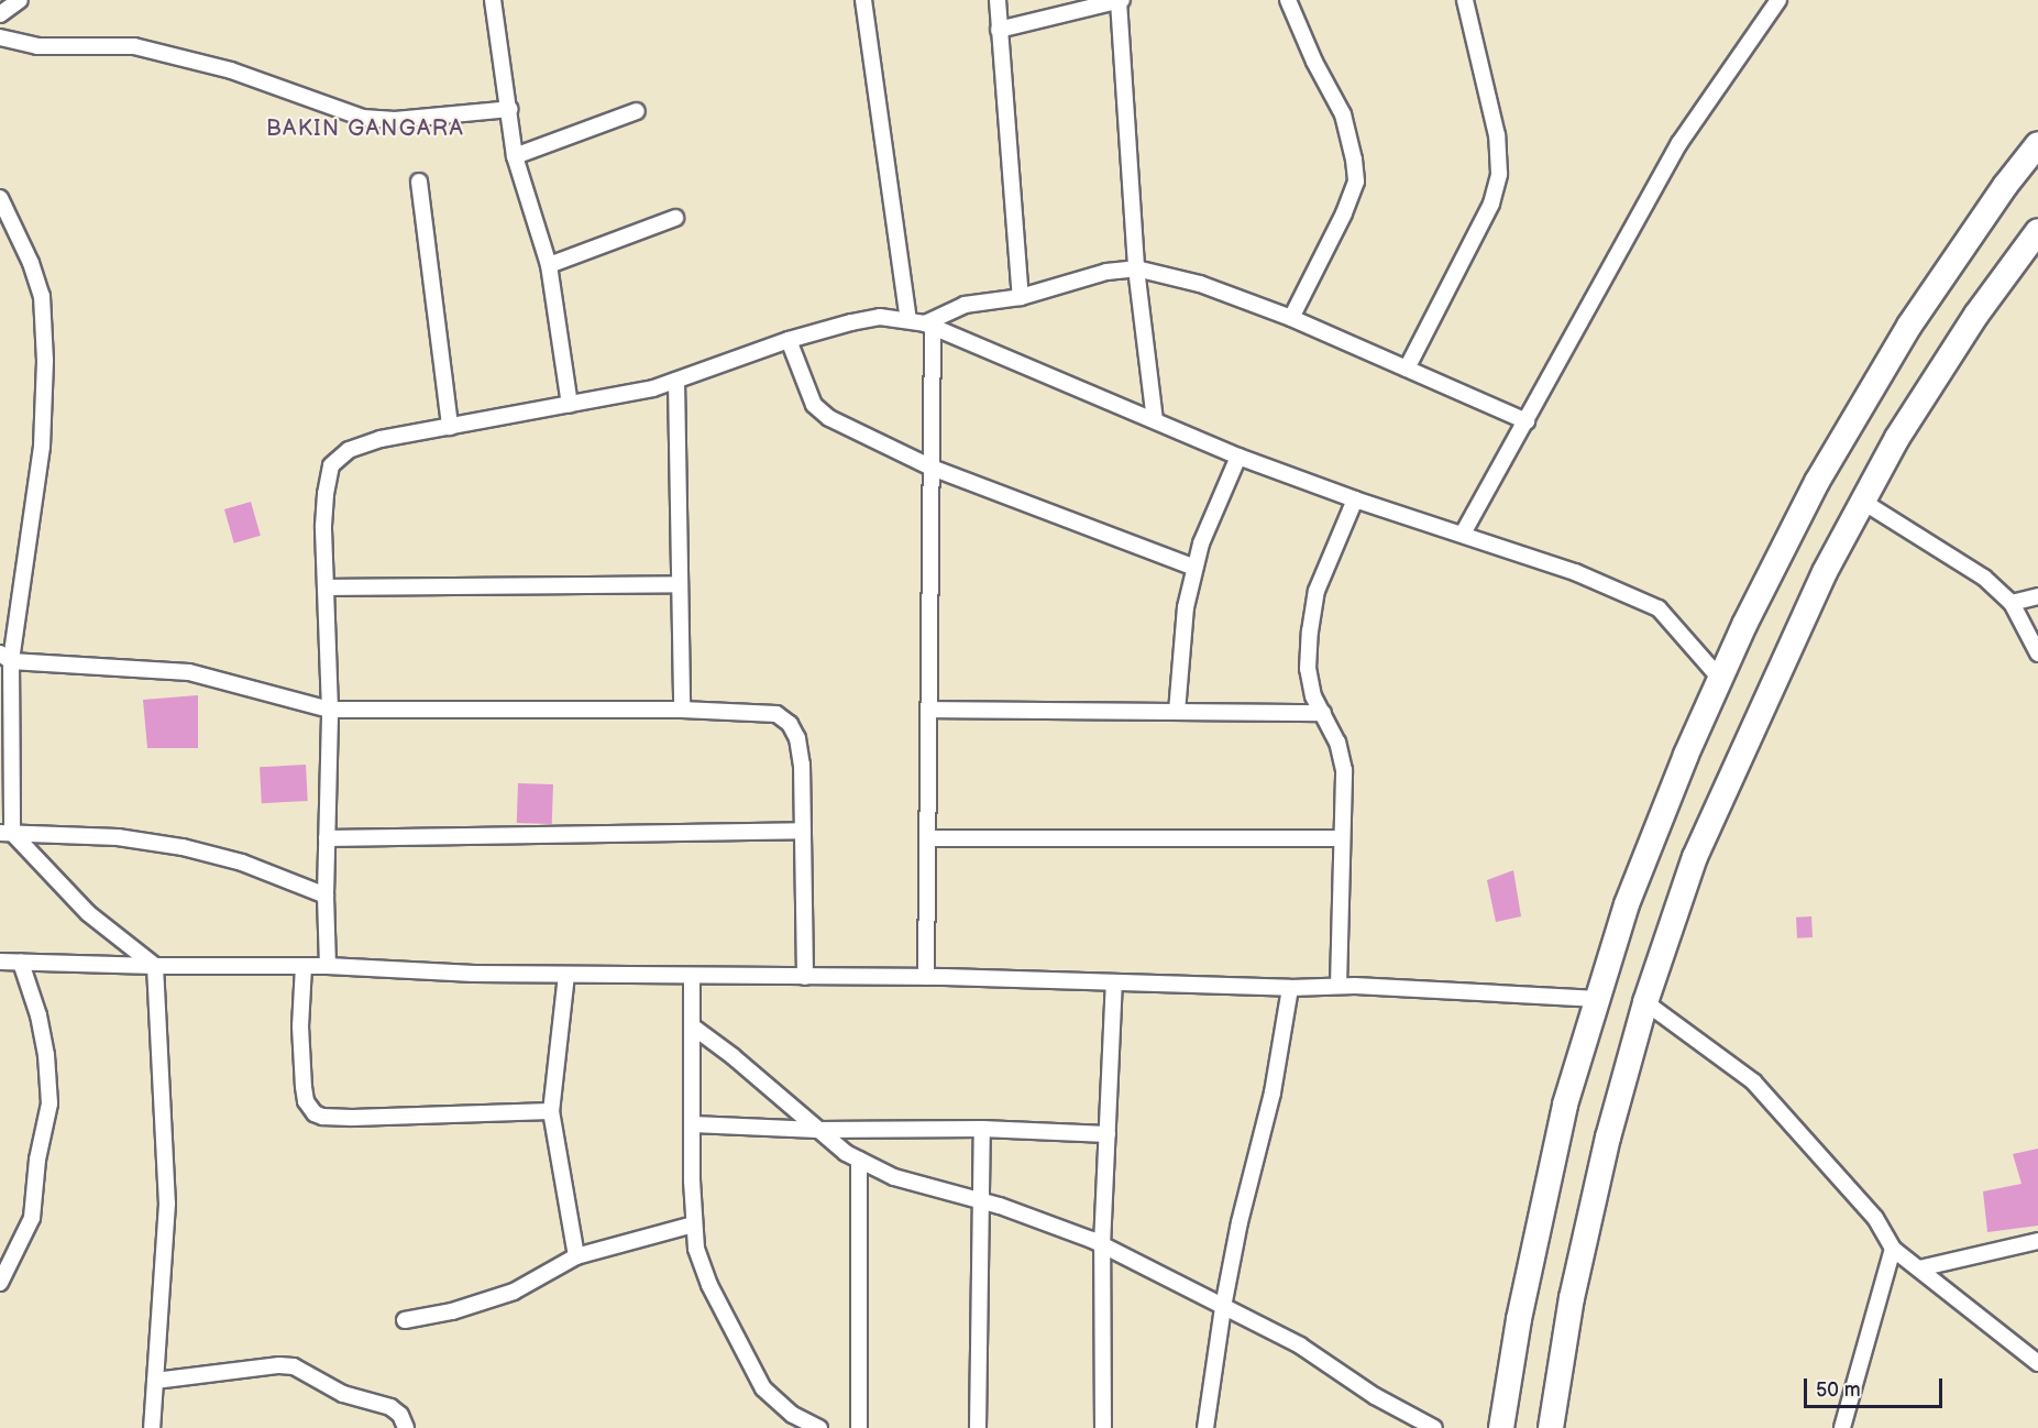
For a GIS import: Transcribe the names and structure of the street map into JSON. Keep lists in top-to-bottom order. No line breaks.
{"districts":["BAKIN GANGARA"],"scale_bar":"50 m"}
